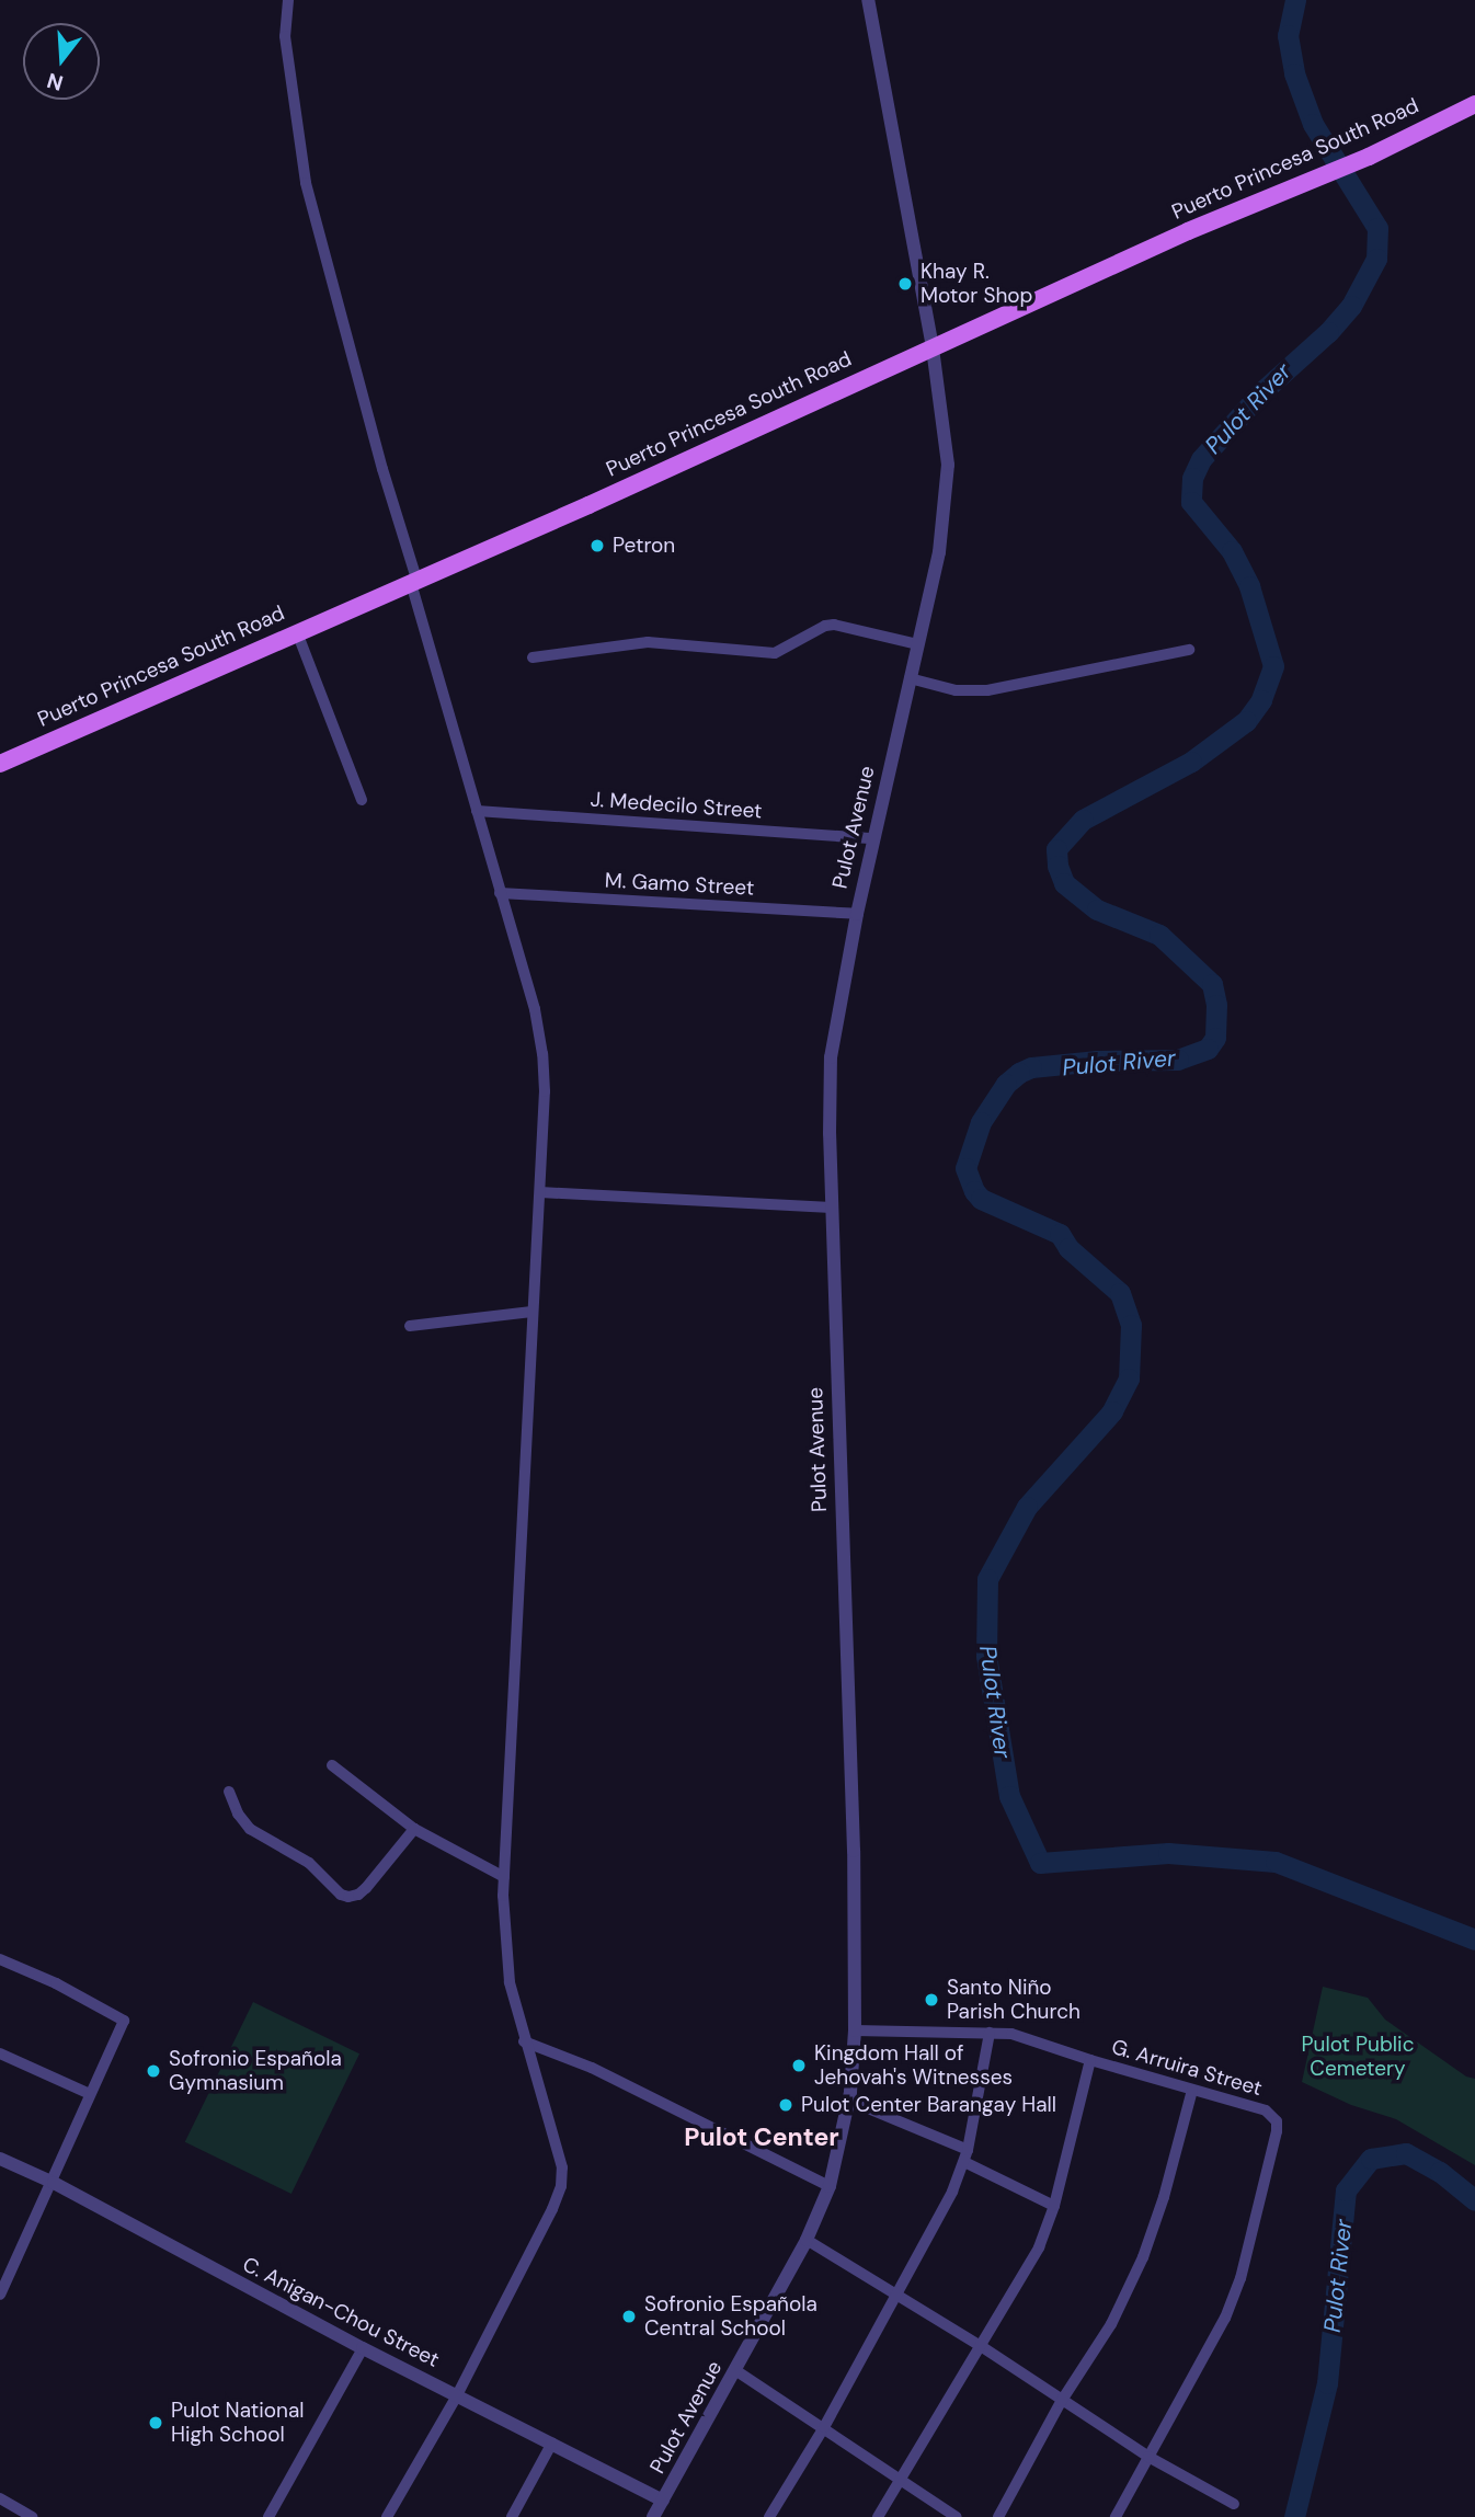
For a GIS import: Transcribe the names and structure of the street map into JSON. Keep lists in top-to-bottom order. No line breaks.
{"streets":{"main road":["Puerto Princesa South Road"],"street":["J. Medecilo Street","Pulot Avenue","M. Gamo Street","G. Arruira Street","C. Anigan-Chou Street"]},"crossings":[["Puerto Princesa South Road","Pulot Avenue"],["J. Medecilo Street","Pulot Avenue"],["Pulot Avenue","M. Gamo Street"],["Pulot Avenue","G. Arruira Street"],["Pulot Avenue","C. Anigan-Chou Street"]],"districts":["Pulot Center"],"water":["Pulot River"],"parks":["Pulot Public Cemetery"],"places":["Khay R. Motor Shop","Petron","Santo Niño Parish Church","Kingdom Hall of Jehovah's Witnesses","Sofronio Española Gymnasium","Pulot Center Barangay Hall","Sofronio Española Central School","Pulot National High School"],"north":"bottom"}
